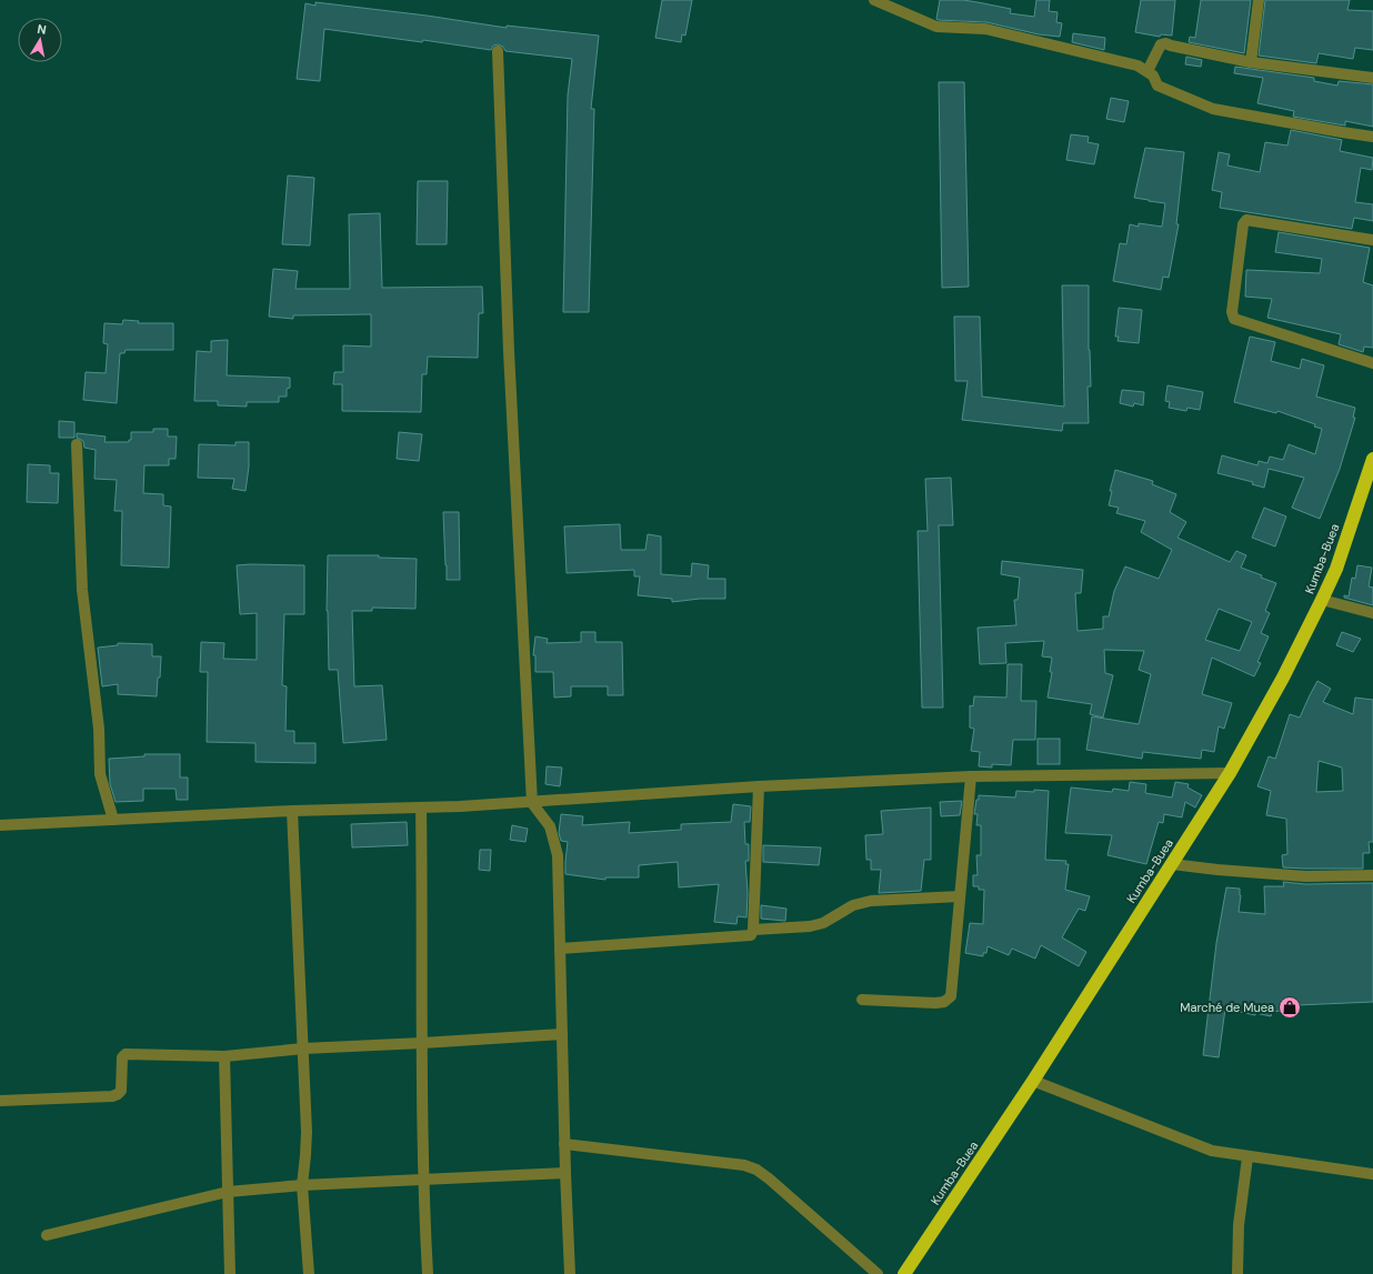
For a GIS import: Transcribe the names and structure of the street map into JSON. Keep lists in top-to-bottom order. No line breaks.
{"streets":{"highway":["Kumba-Buea"]},"places":{"shop":["Marché de Muea"]},"north":"top"}
